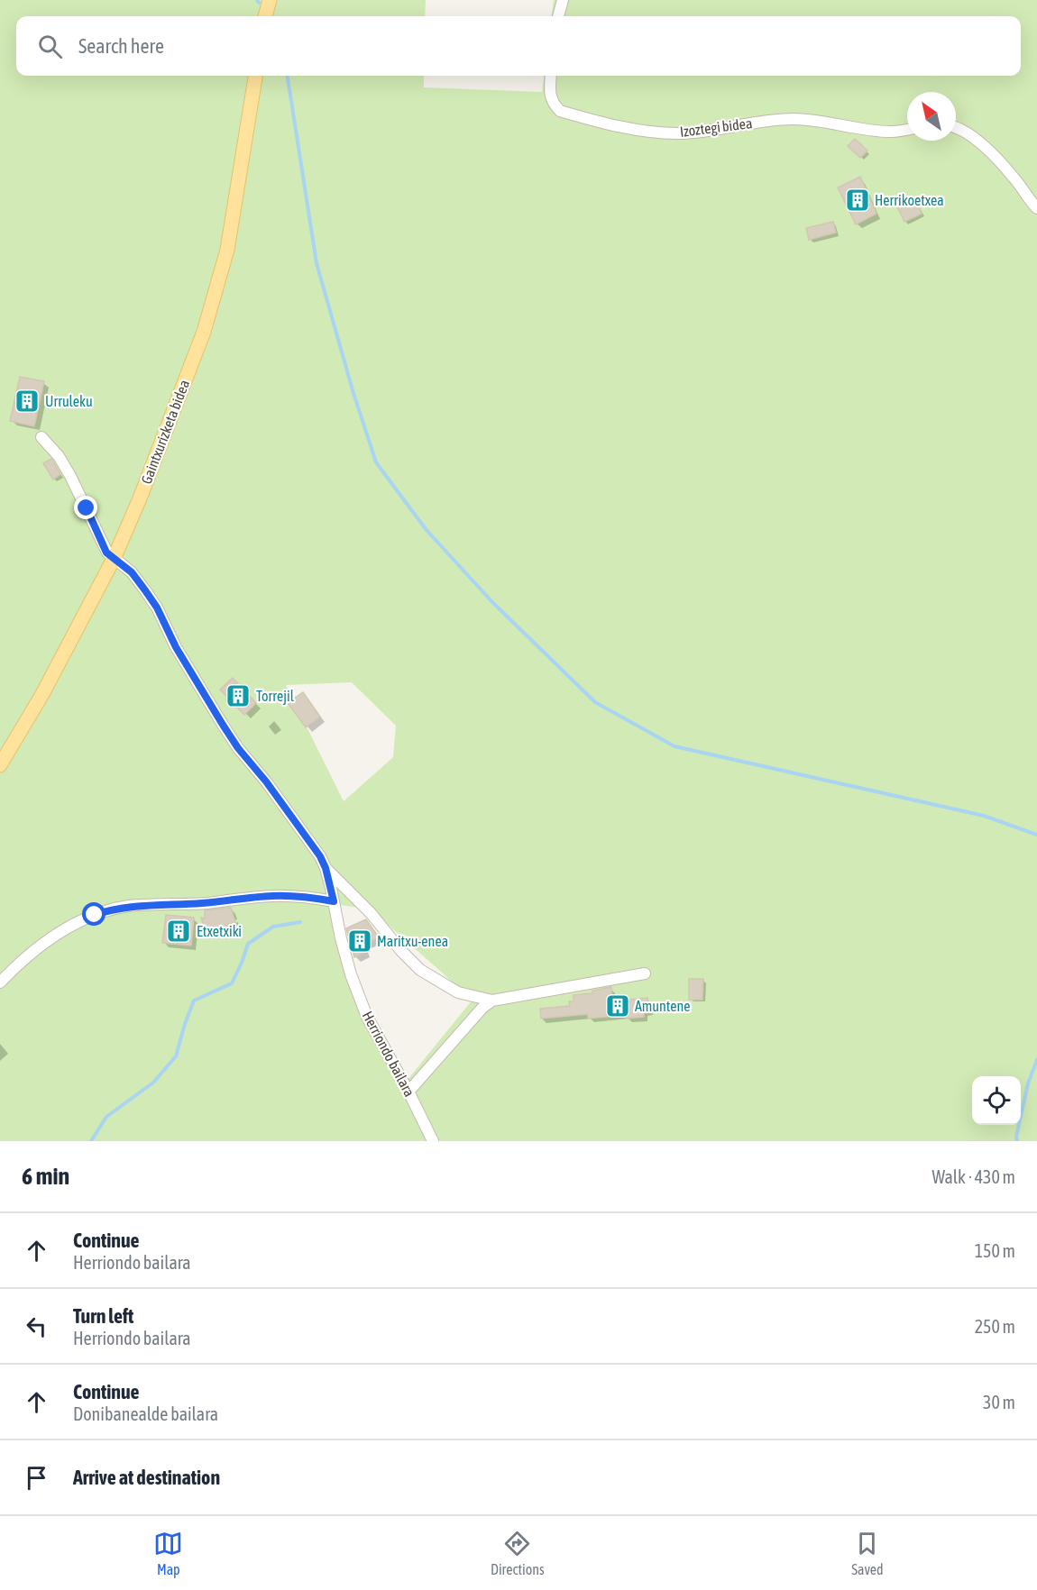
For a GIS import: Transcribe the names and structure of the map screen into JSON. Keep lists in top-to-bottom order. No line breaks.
{"streets":{"main road":["Gaintxurizketa bidea"],"street":["Izoztegi bidea","Herriondo bailara"]},"crossings":[["Gaintxurizketa bidea","Herriondo bailara"]],"places":{"building":["Herrikoetxea","Urruleku","Torrejil","Etxetxiki","Maritxu-enea","Amuntene"]},"north":"top left","page":{"search":"Search here","heading":["6 min","Walk · 430 m"],"list":[["Continue","Herriondo bailara","150 m"],["Turn left","Herriondo bailara","250 m"],["Continue","Donibanealde bailara","30 m"],"Arrive at destination"],"nav":["Map","Directions","Saved"]}}
